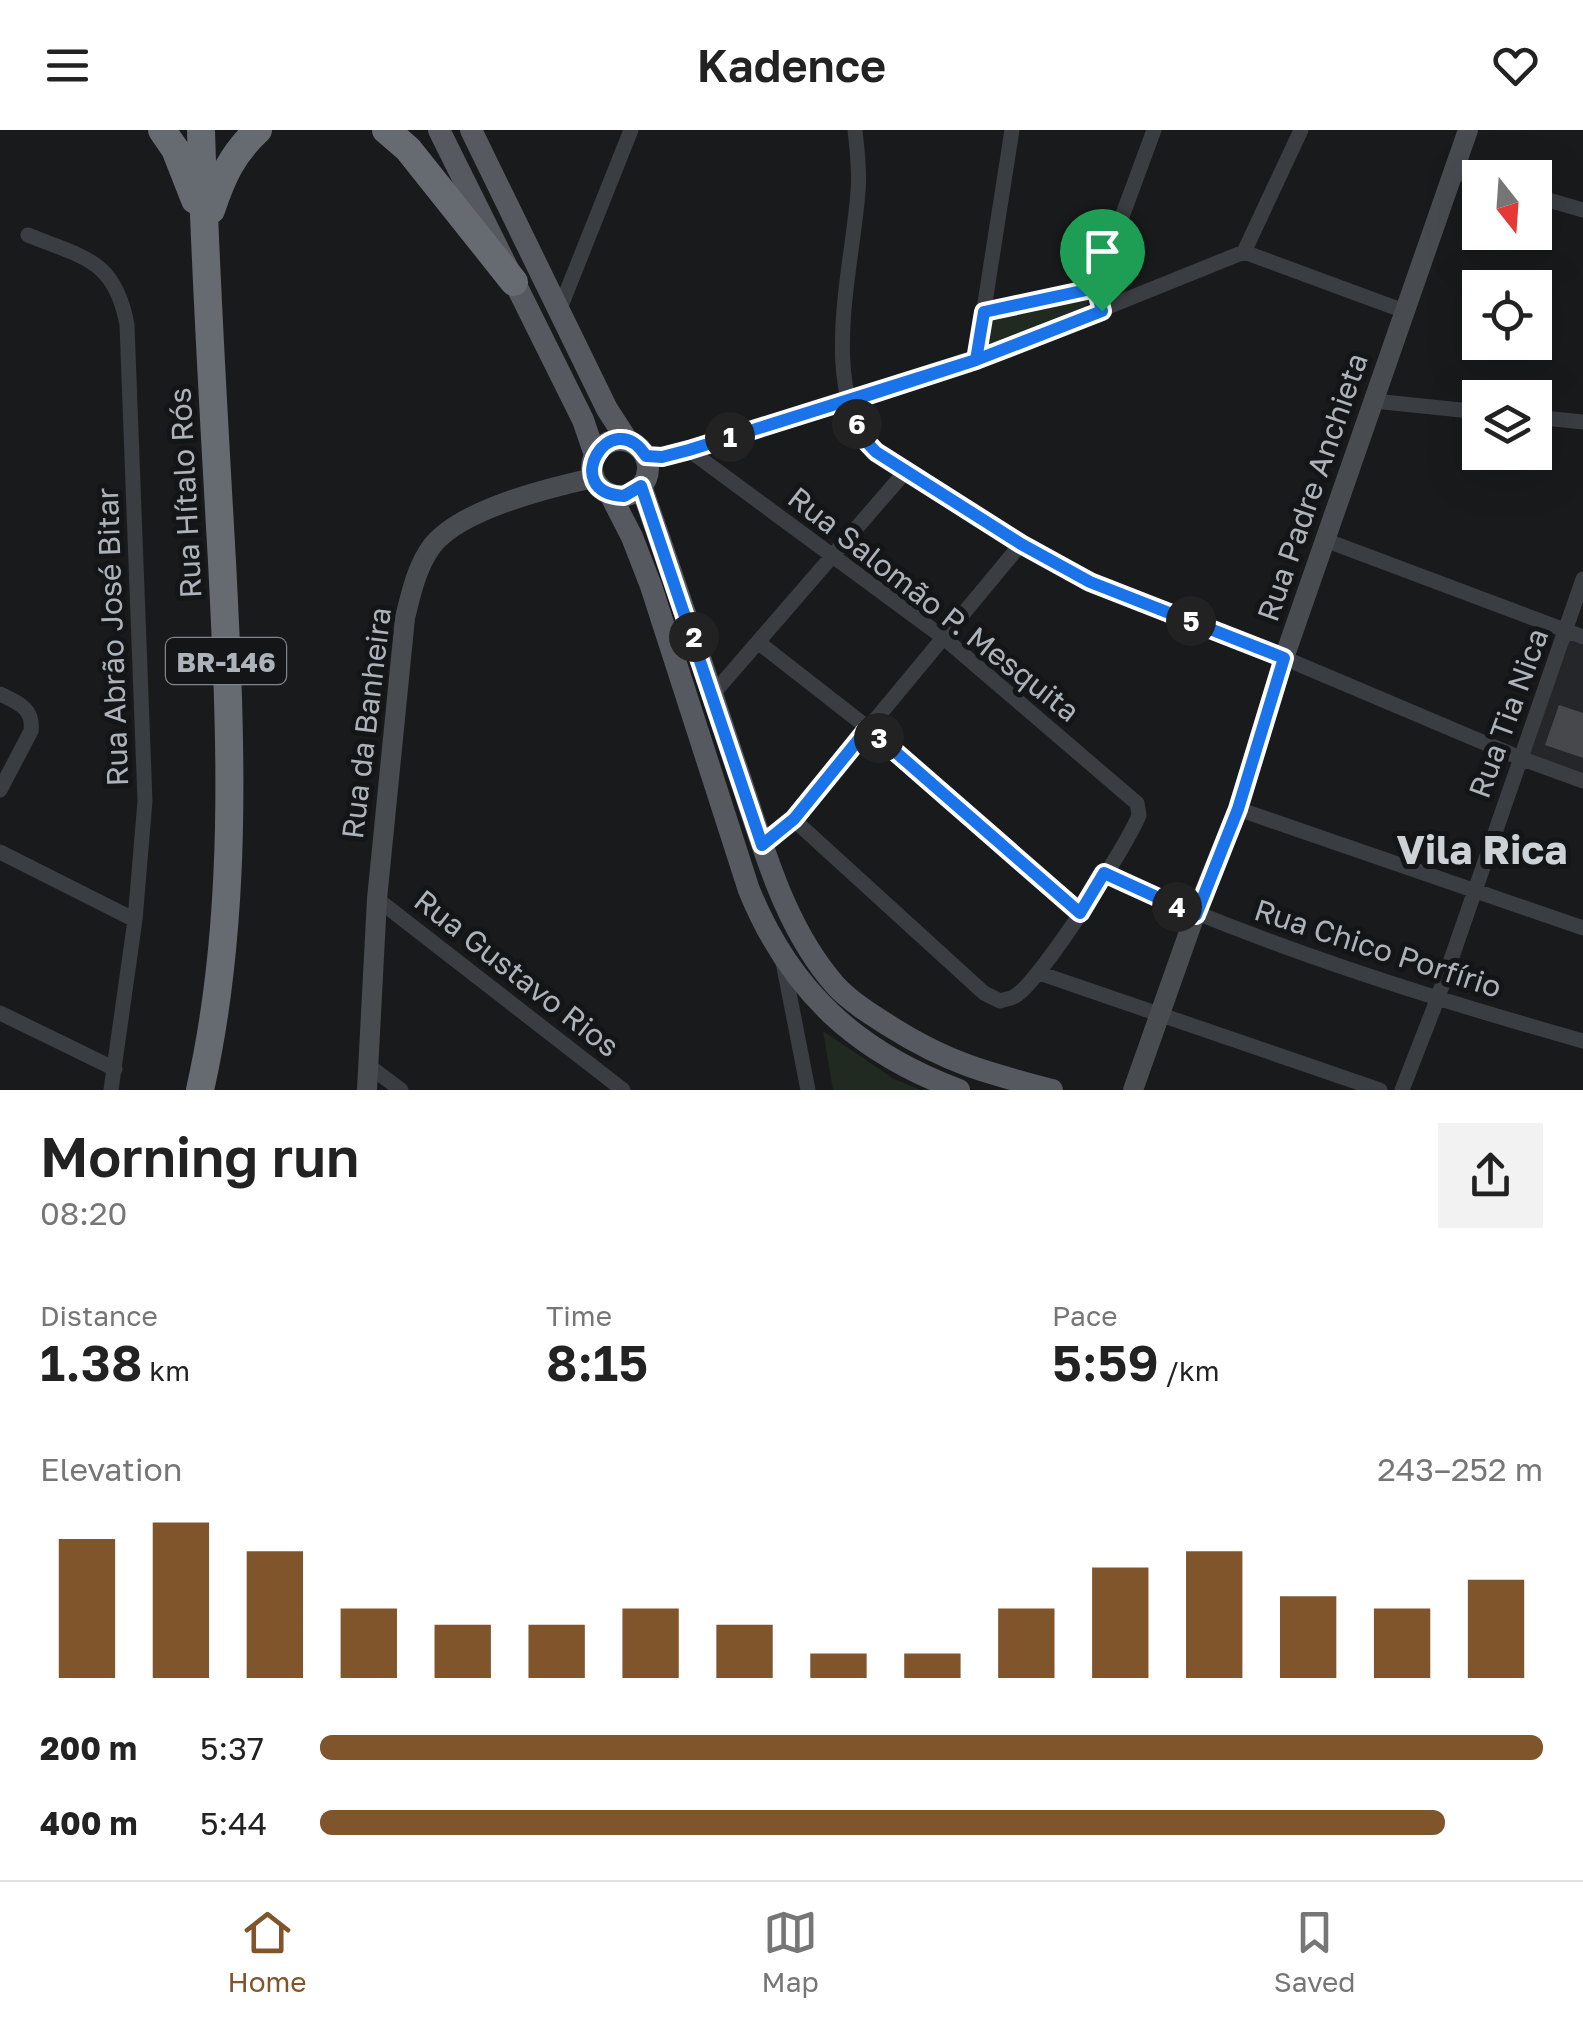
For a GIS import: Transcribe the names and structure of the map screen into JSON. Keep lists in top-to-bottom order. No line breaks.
{"streets":{"highway":["Rua Hítalo Rós","BR-146"],"main road":["Rua Padre Anchieta","Rua da Banheira"],"street":["Rua Salomão P. Mesquita","Rua Abrão José Bitar","Rua Tia Nica","Rua Chico Porfírio","Rua Gustavo Rios"]},"crossings":[["Rua Padre Anchieta","Rua Chico Porfírio"],["Rua Salomão P. Mesquita","Rua Chico Porfírio"],["Rua Tia Nica","Rua Chico Porfírio"],["Rua da Banheira","Rua Gustavo Rios"]],"districts":["Vila Rica"],"north":"bottom","page":{"header":"Kadence","pins":["6","1","5","2","3","4"],"heading":["Morning run","08:20"],"stats":[["Distance","1.38 km"],["Time","8:15"],["Pace","5:59 /km"]],"chart":["Elevation","243–252 m"],"list":[{"name":"200 m","note":"5:37"},{"name":"400 m","note":"5:44"}],"tabs":["Home","Map","Saved"]}}
